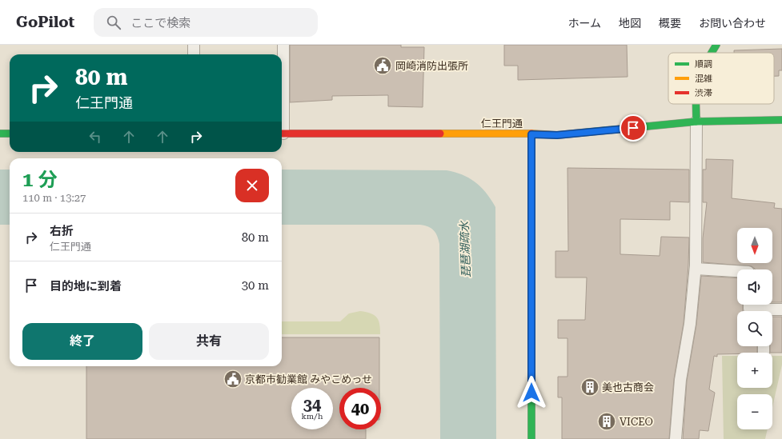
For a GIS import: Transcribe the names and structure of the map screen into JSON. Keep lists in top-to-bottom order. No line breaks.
{"streets":{"street":["仁王門通"]},"water":["琵琶湖疏水"],"places":{"public building":["岡崎消防出張所","京都市勧業館 みやこめっせ"],"building":["美也古商会","VICEO"]},"legend":["順調","混雑","渋滞"],"north":"bottom","page":{"header":"GoPilot","search":"ここで検索","nav":["ホーム","地図","概要","お問い合わせ"],"turn":["80 m","仁王門通"],"heading":["1 分","110 m · 13:27"],"list":[{"name":"右折","note":"仁王門通","value":"80 m"},{"name":"目的地に到着","value":"30 m"}],"map_buttons":["+","−"],"buttons":["終了","共有"],"speed":"34 km/h","limit":"40"}}
